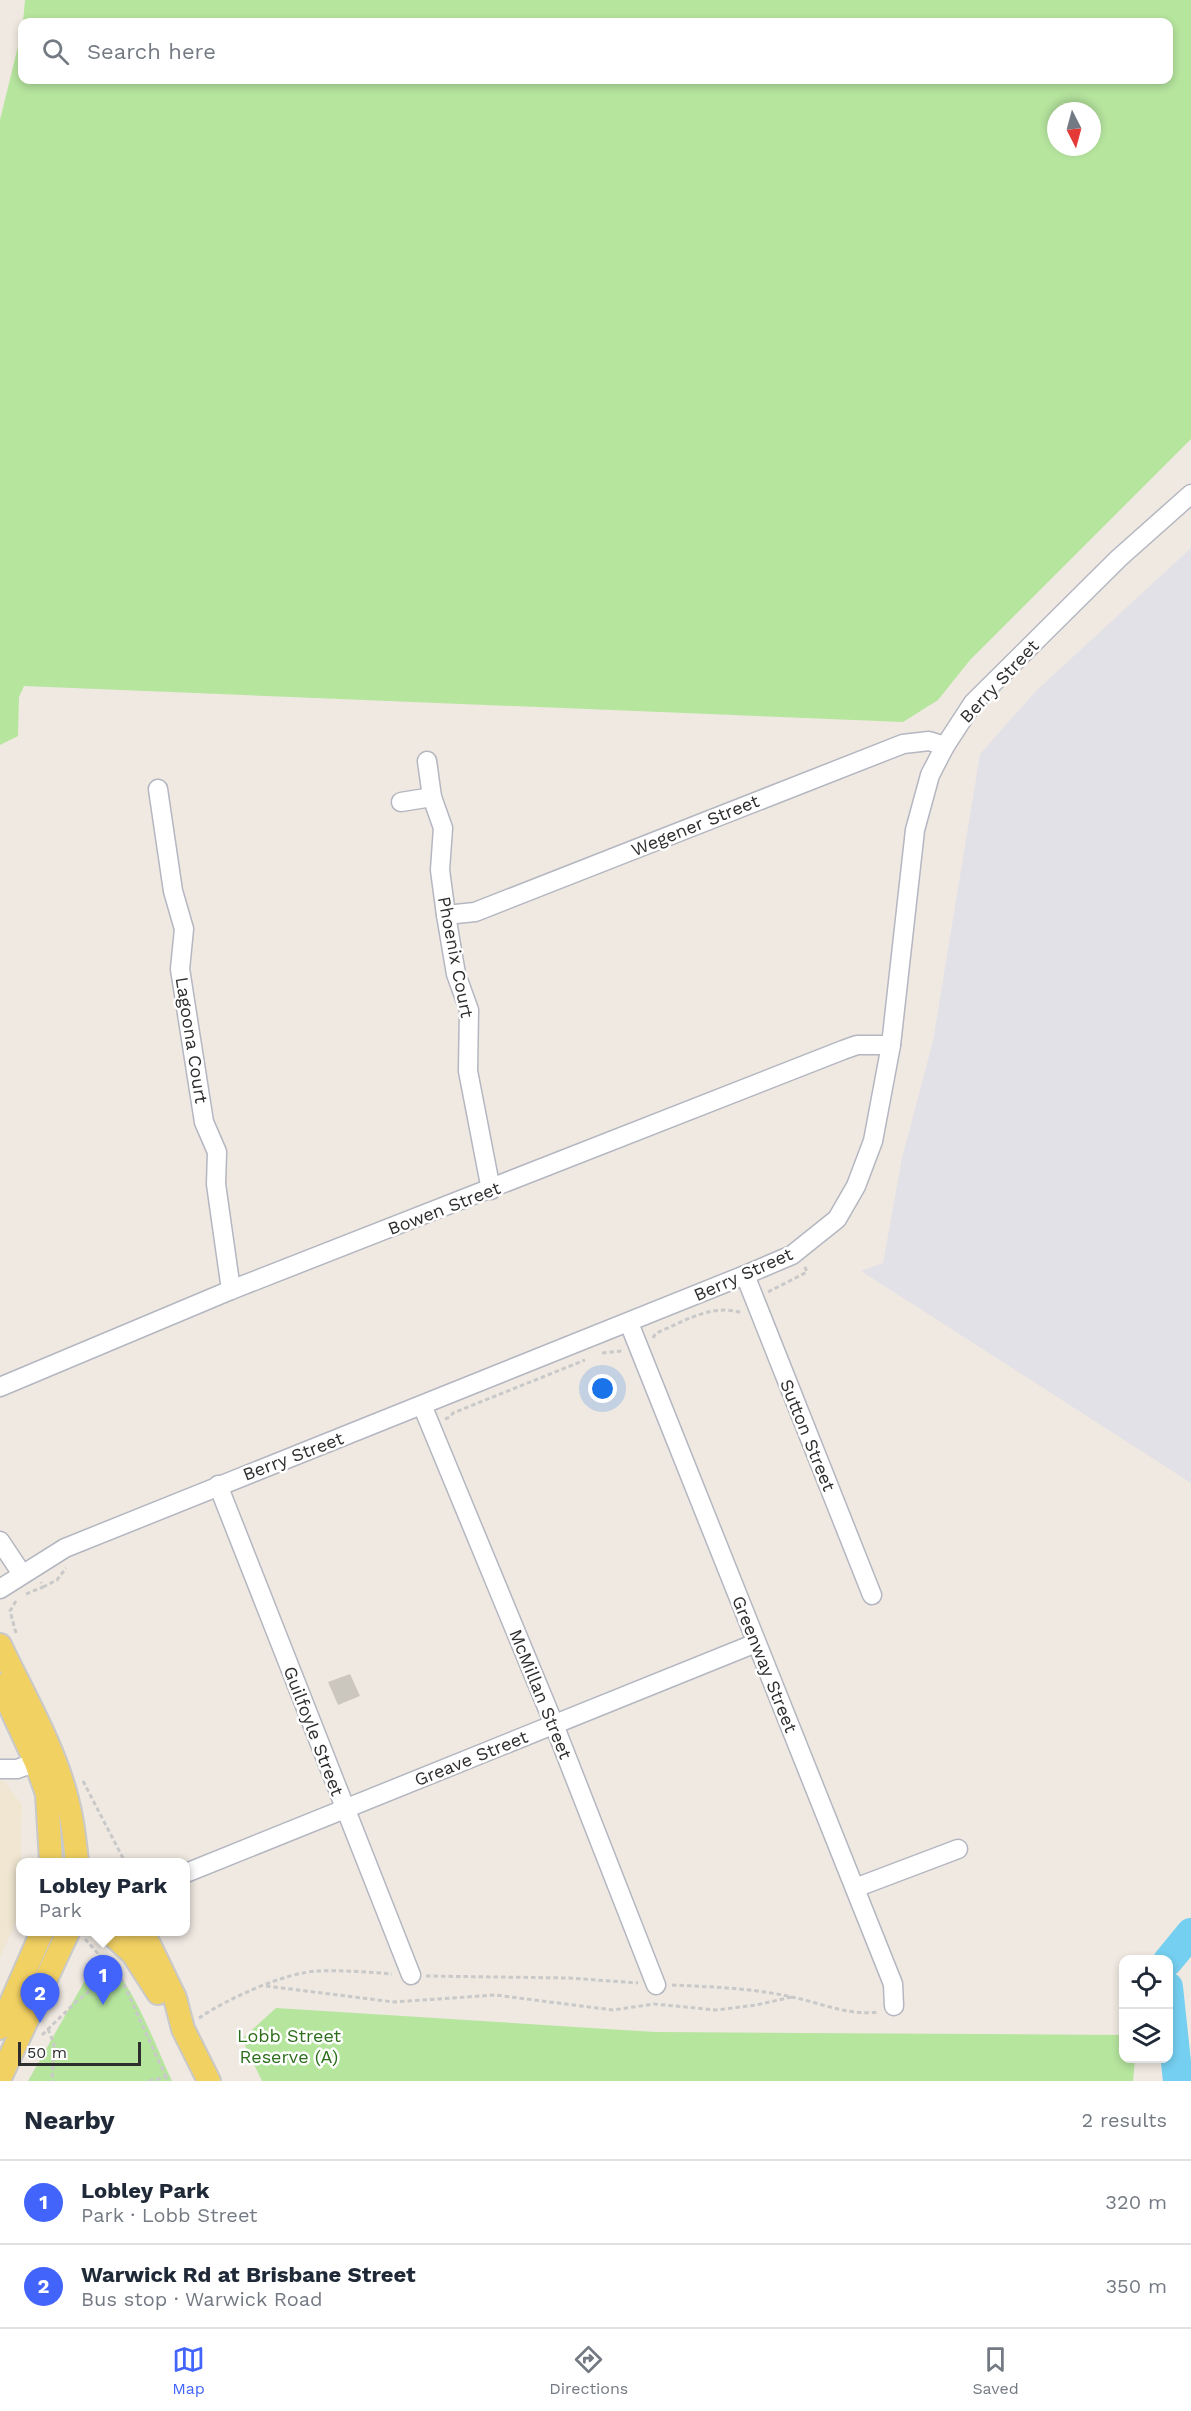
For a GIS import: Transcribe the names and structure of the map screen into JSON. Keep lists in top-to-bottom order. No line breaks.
{"streets":{"street":["Berry Street","Wegener Street","Phoenix Court","Lagoona Court","Bowen Street","Sutton Street","Greenway Street","McMillan Street","Guilfoyle Street","Greave Street"]},"crossings":[["Berry Street","Wegener Street"],["Berry Street","Bowen Street"],["Berry Street","Sutton Street"],["Berry Street","Greenway Street"],["Berry Street","McMillan Street"],["Berry Street","Guilfoyle Street"],["Wegener Street","Phoenix Court"],["Phoenix Court","Bowen Street"],["Lagoona Court","Bowen Street"],["Greenway Street","Greave Street"],["McMillan Street","Greave Street"],["Guilfoyle Street","Greave Street"]],"parks":["Lobb Street Reserve (A)"],"scale_bar":"50 m","north":"bottom","page":{"search":"Search here","popup":["Lobley Park","Park"],"pins":["1","2"],"scale":"50 m","heading":["Nearby","2 results"],"list":[{"mark":"1","name":"Lobley Park","note":"Park · Lobb Street","value":"320 m"},{"mark":"2","name":"Warwick Rd at Brisbane Street","note":"Bus stop · Warwick Road","value":"350 m"}],"nav":["Map","Directions","Saved"]}}
